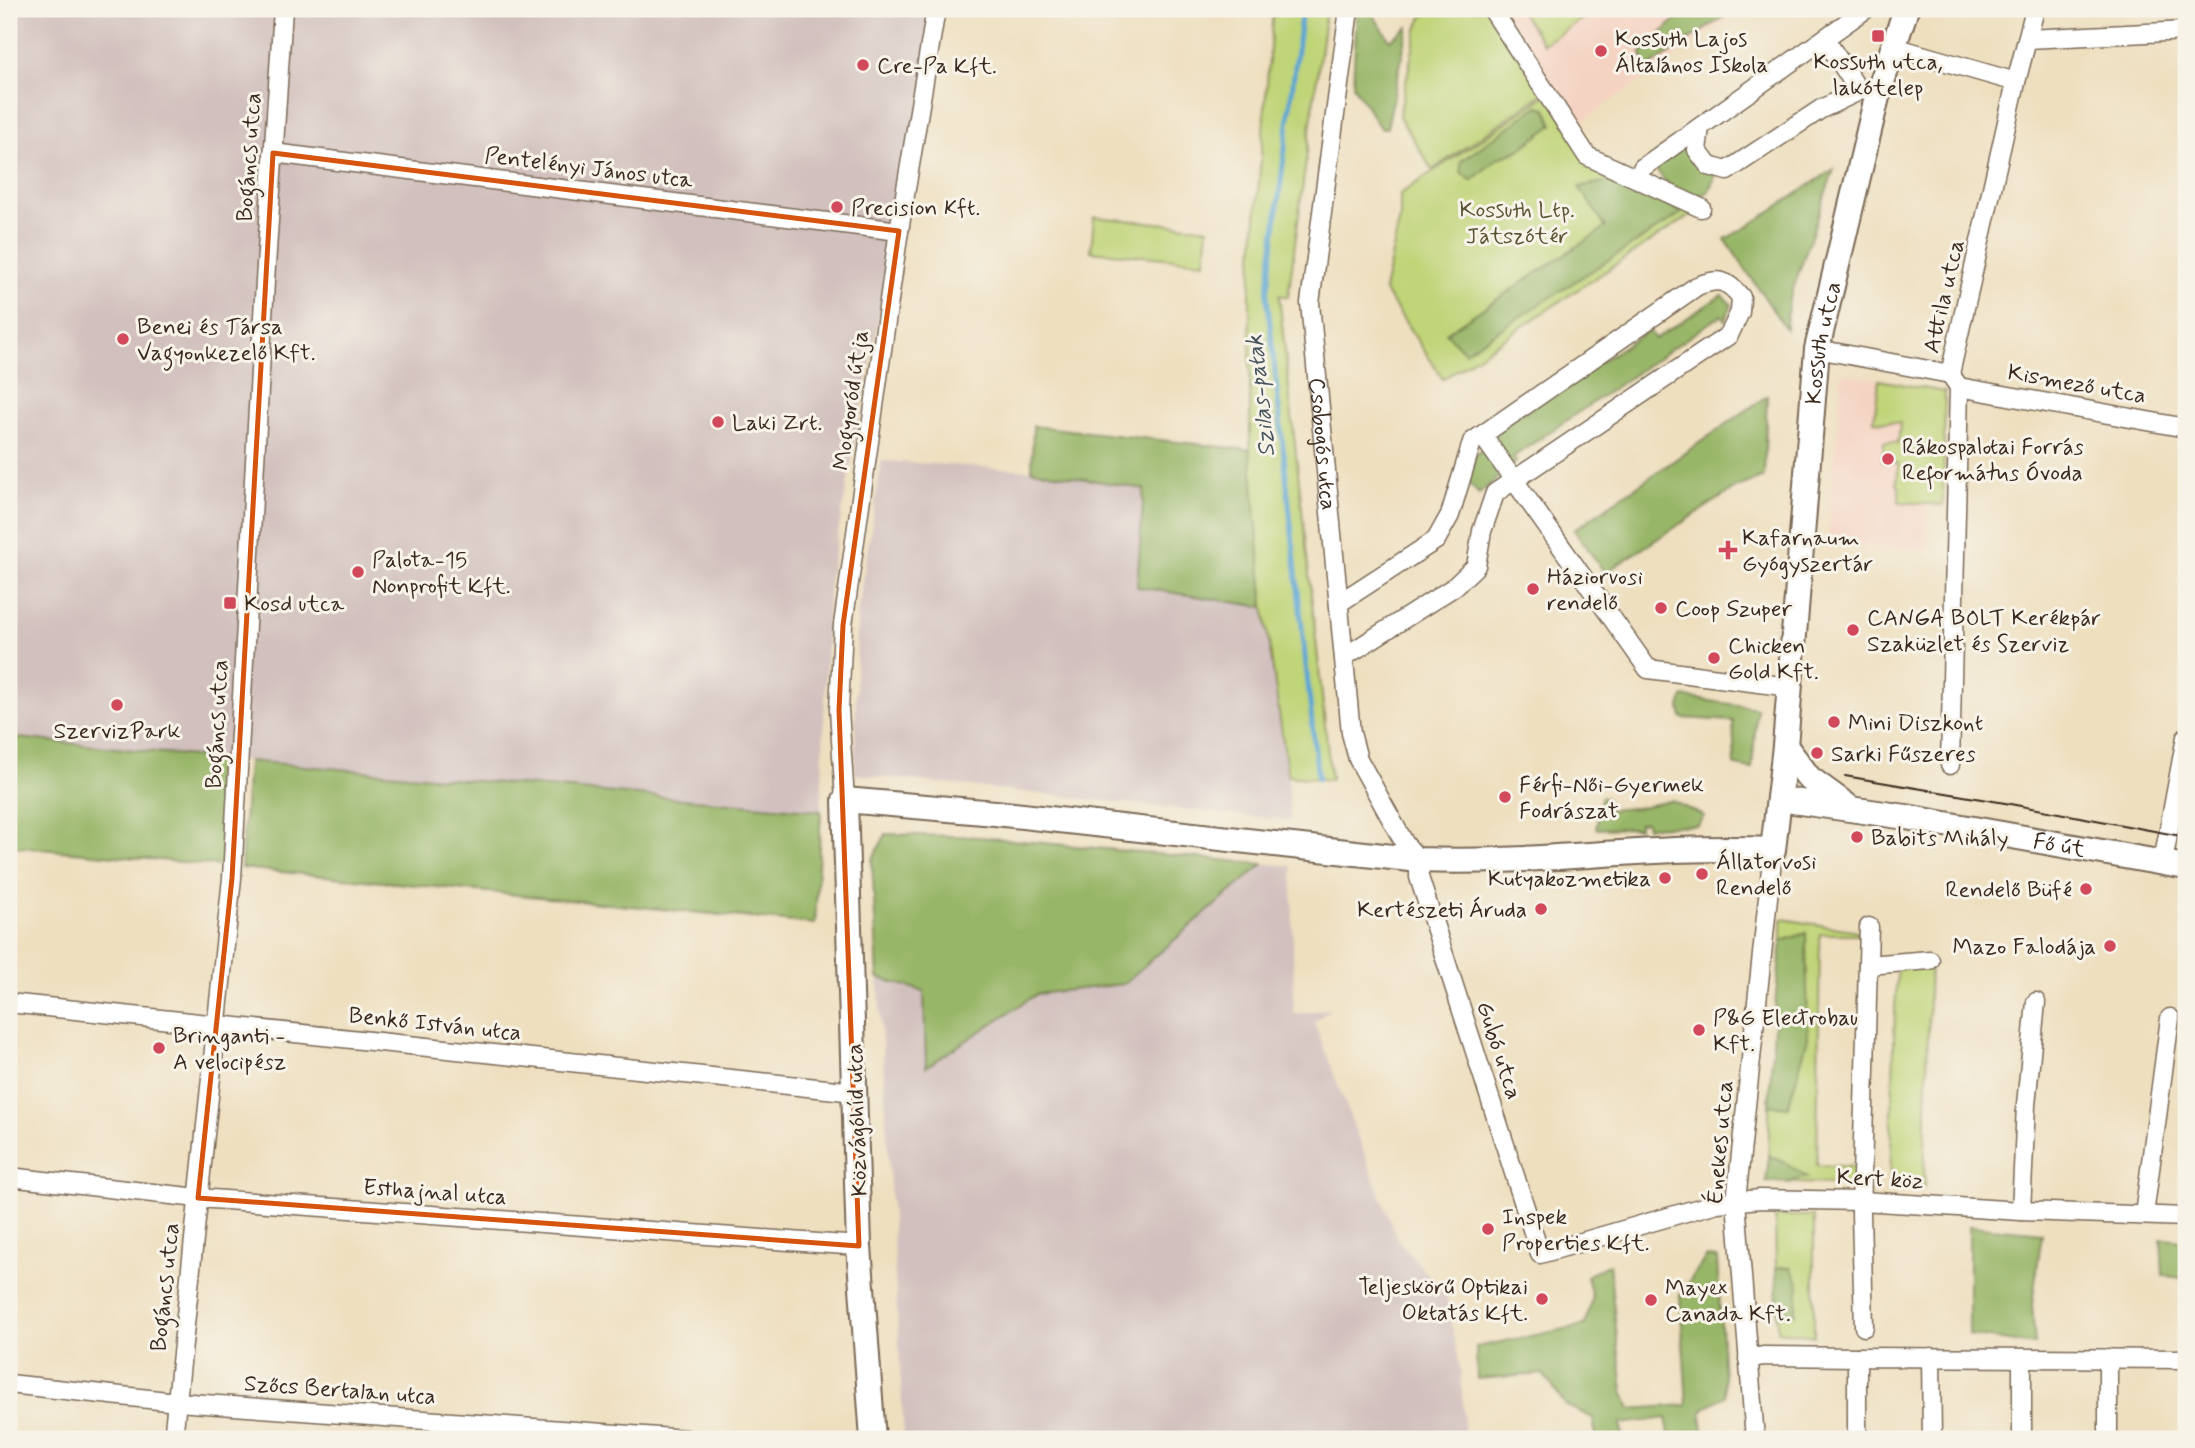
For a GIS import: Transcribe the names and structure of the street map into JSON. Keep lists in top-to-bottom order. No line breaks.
{"streets":{"street":["Bogáncs utca","Pentelényi János utca","Attila utca","Kossuth utca","Kismező utca","Mogyoród útja","Csobogós utca","Fő út","Benkő István utca","Gubó utca","Közvágóhíd utca","Énekes utca","Kert köz","Esthajnal utca","Szőcs Bertalan utca"]},"crossings":[["Bogáncs utca","Pentelényi János utca"],["Bogáncs utca","Benkő István utca"],["Bogáncs utca","Esthajnal utca"],["Bogáncs utca","Szőcs Bertalan utca"],["Pentelényi János utca","Mogyoród útja"],["Attila utca","Kismező utca"],["Kossuth utca","Kismező utca"],["Kossuth utca","Fő út"],["Kossuth utca","Énekes utca"],["Mogyoród útja","Közvágóhíd utca"],["Csobogós utca","Gubó utca"],["Benkő István utca","Közvágóhíd utca"],["Gubó utca","Kert köz"],["Közvágóhíd utca","Esthajnal utca"],["Énekes utca","Kert köz"]],"water":["Szilas-patak"],"parks":["Kossuth Ltp. Játszótér"],"places":{"transit":["Kossuth utca, lakótelep","Kosd utca"],"other":["Kossuth Lajos Általános Iskola","Cre-Pa Kft.","Precision Kft.","Benei és Társa Vagyonkezelő Kft.","Laki Zrt.","Rákospalotai Forrás Református Óvoda","Palota-15 Nonprofit Kft.","Háziorvosi rendelő","Coop Szuper","CANGA BOLT Kerékpár Szaküzlet és Szerviz","Chicken Gold Kft.","SzervizPark","Mini Diszkont","Sarki Fűszeres","Férfi-Női-Gyermek Fodrászat","Babits Mihály","Állatorvosi Rendelő","Kutyakozmetika","Rendelő Büfé","Kertészeti Áruda","Mazo Falodája","P&G Electrobau Kft.","Bringanti - A velocipész","Inspek Properties Kft.","Teljeskörű Optikai Oktatás Kft.","Mayex Canada Kft."],"health":["Kafarnaum Gyógyszertár"]}}
